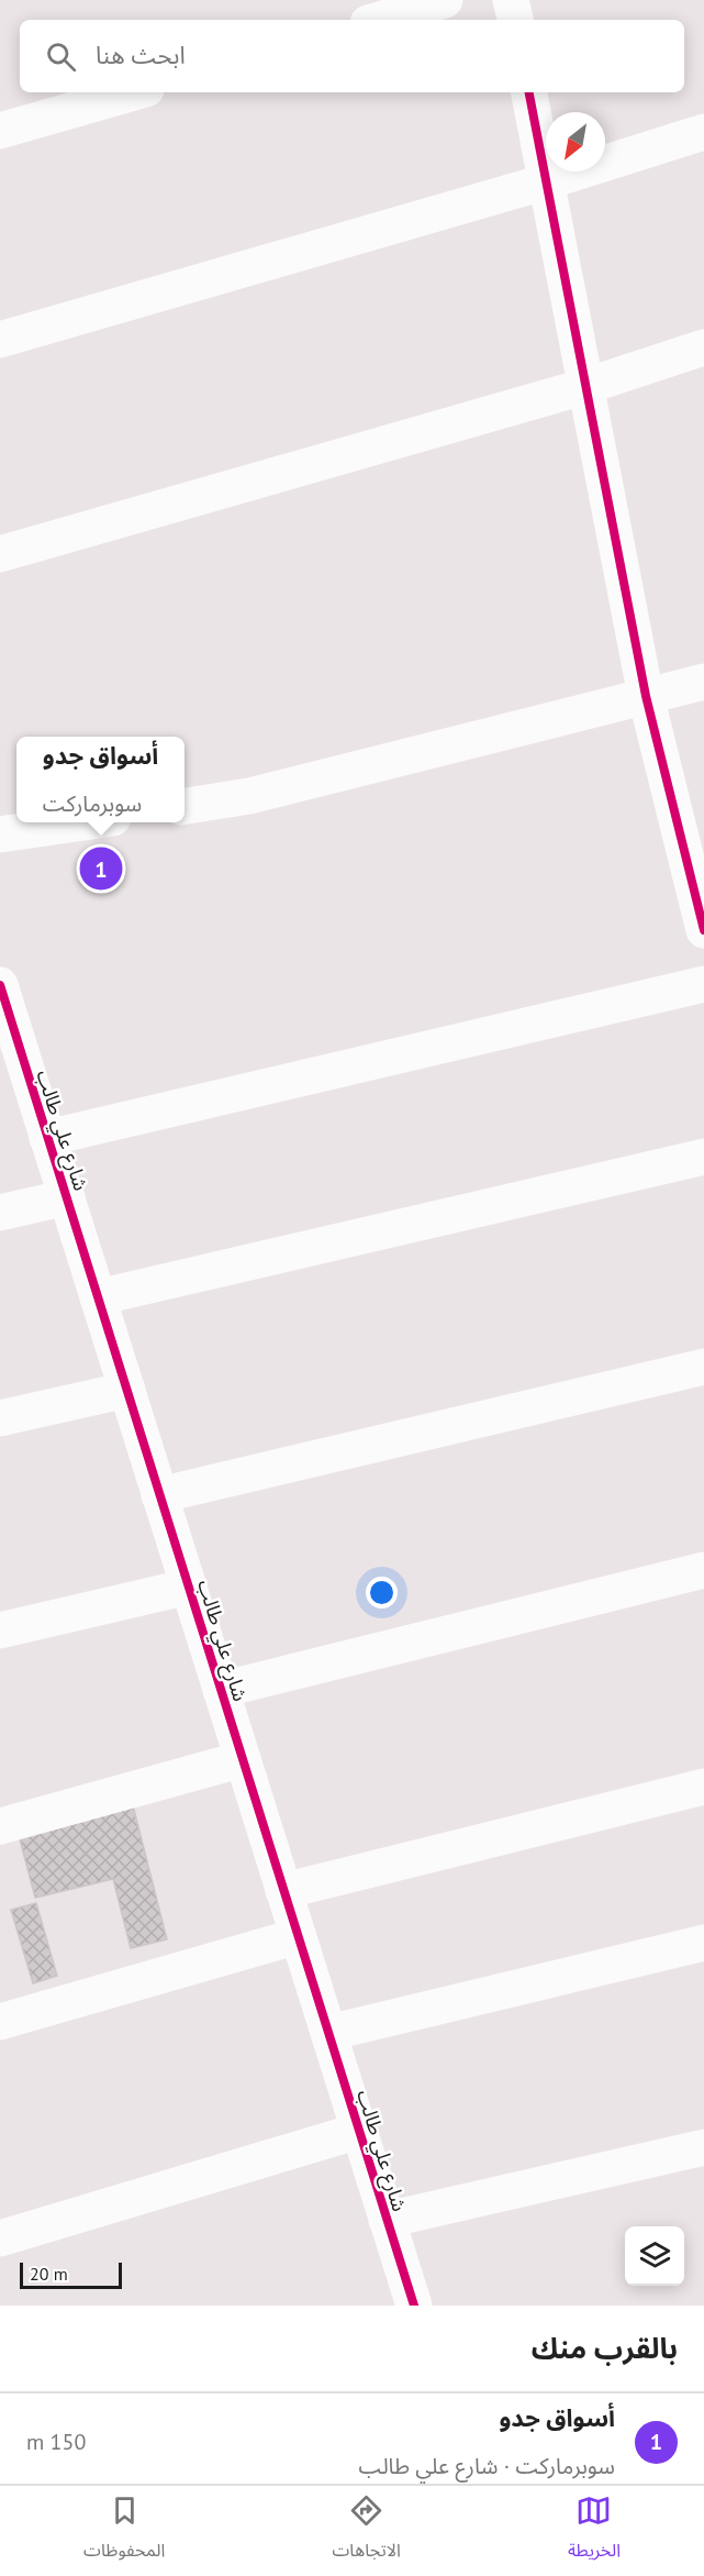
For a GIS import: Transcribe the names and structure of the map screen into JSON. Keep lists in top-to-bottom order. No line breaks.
{"streets":{"street":["شارع علي طالب"]},"scale_bar":"20 m","north":"bottom left","page":{"search":"ابحث هنا","popup":["أسواق جدو","سوبرماركت"],"pins":"1","scale":"20 m","heading":"بالقرب منك","list":[{"mark":"1","name":"أسواق جدو","note":"سوبرماركت · شارع علي طالب","value":"150 m"}],"nav":["الخريطة","الاتجاهات","المحفوظات"]}}
